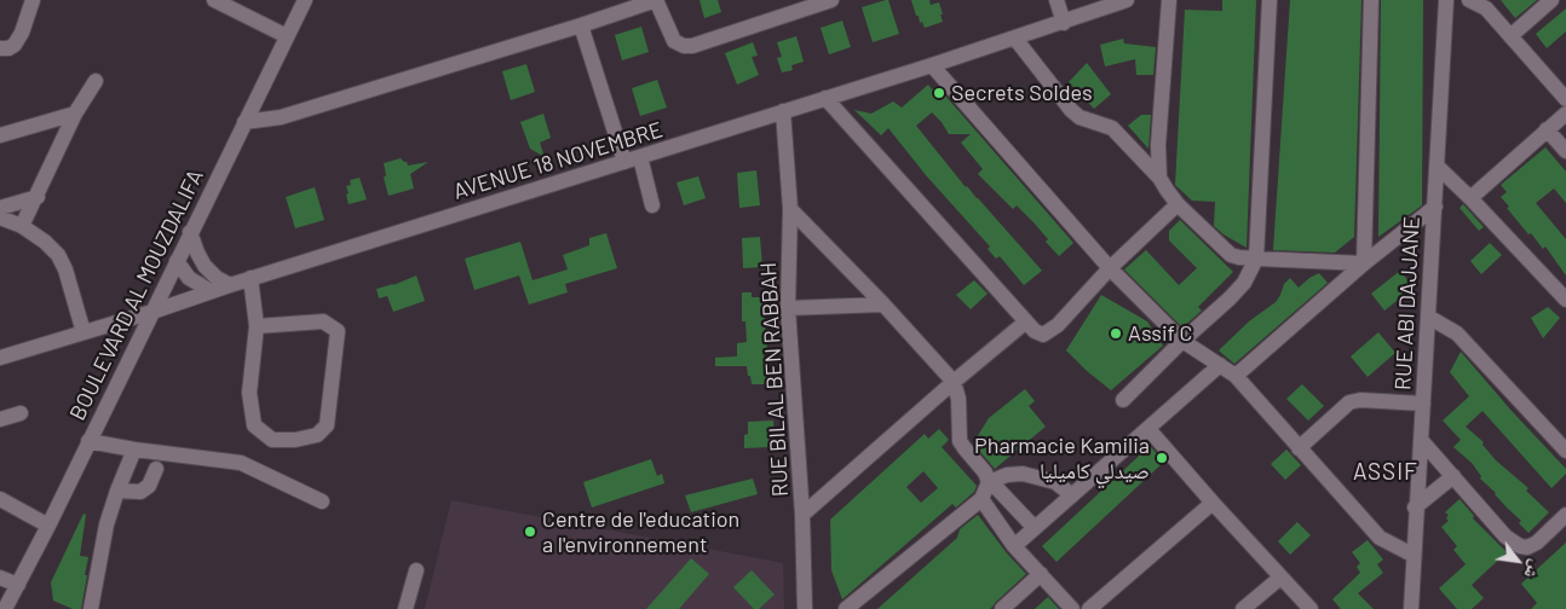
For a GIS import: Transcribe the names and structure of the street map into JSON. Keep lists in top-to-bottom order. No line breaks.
{"streets":{"street":["AVENUE 18 NOVEMBRE","BOULEVARD AL MOUZDALIFA","RUE ABI DAJJANE","RUE BILAL BEN RABBAH"]},"crossings":[["AVENUE 18 NOVEMBRE","BOULEVARD AL MOUZDALIFA"],["AVENUE 18 NOVEMBRE","RUE BILAL BEN RABBAH"]],"districts":["ASSIF"],"places":["Secrets Soldes","Assif C","Pharmacie Kamilia صيدلي كاميليا","Centre de l'education a l'environnement"],"north":"bottom right"}
